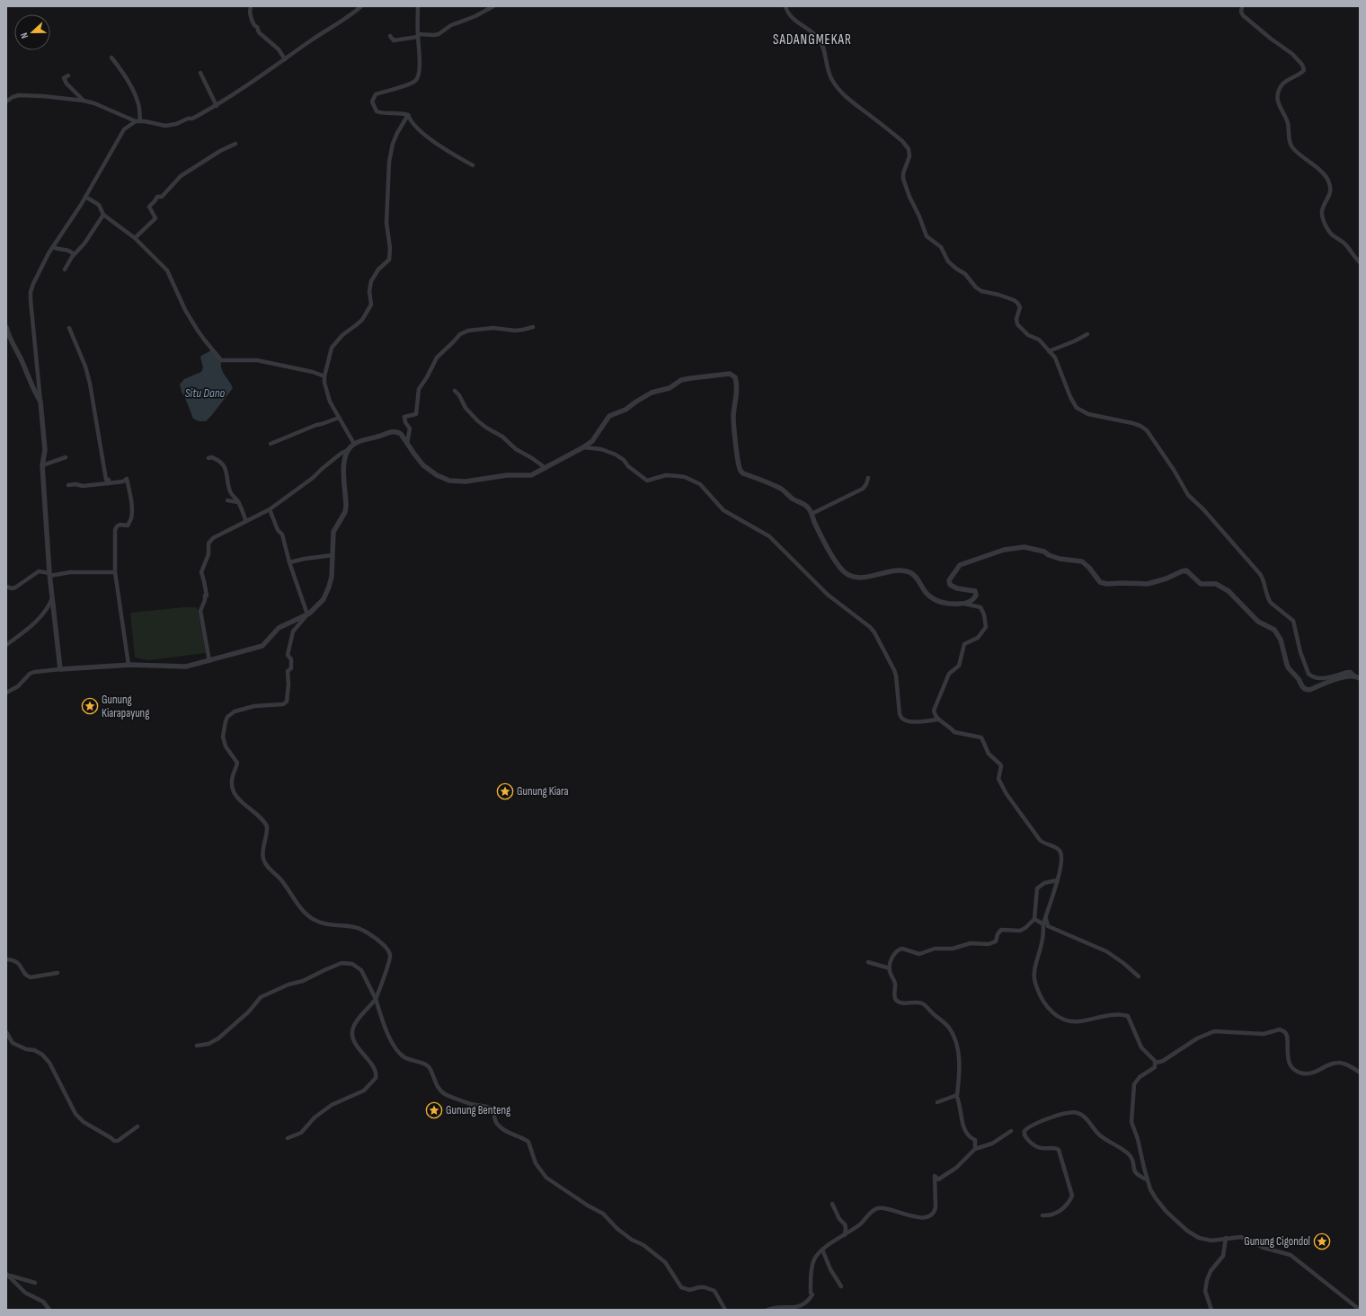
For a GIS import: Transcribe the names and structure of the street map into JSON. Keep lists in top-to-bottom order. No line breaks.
{"districts":["SADANGMEKAR"],"water":["Situ Dano"],"places":{"place":["Gunung Kiarapayung","Gunung Kiara","Gunung Benteng","Gunung Cigondol"]},"north":"left"}
